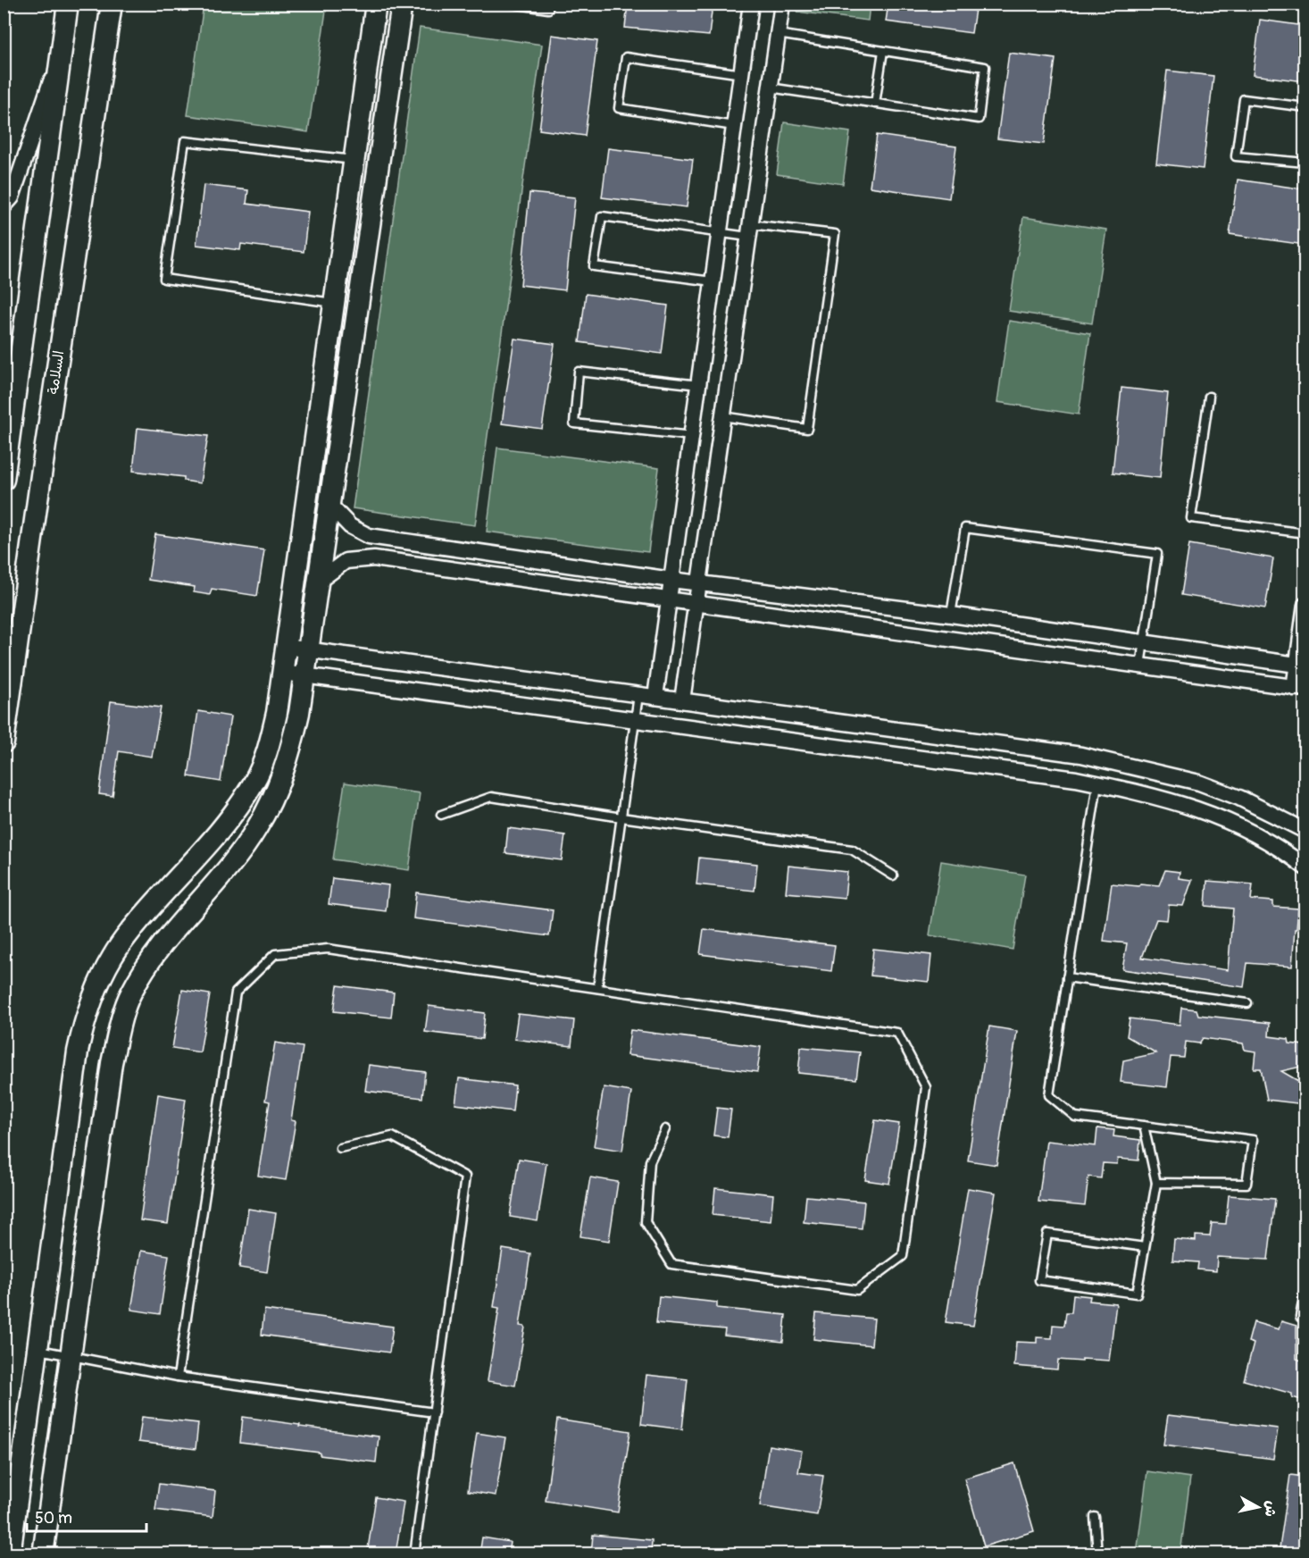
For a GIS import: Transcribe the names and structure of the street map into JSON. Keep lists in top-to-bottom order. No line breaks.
{"streets":{"street":["السلامة"]},"scale_bar":"50 m","north":"right"}
